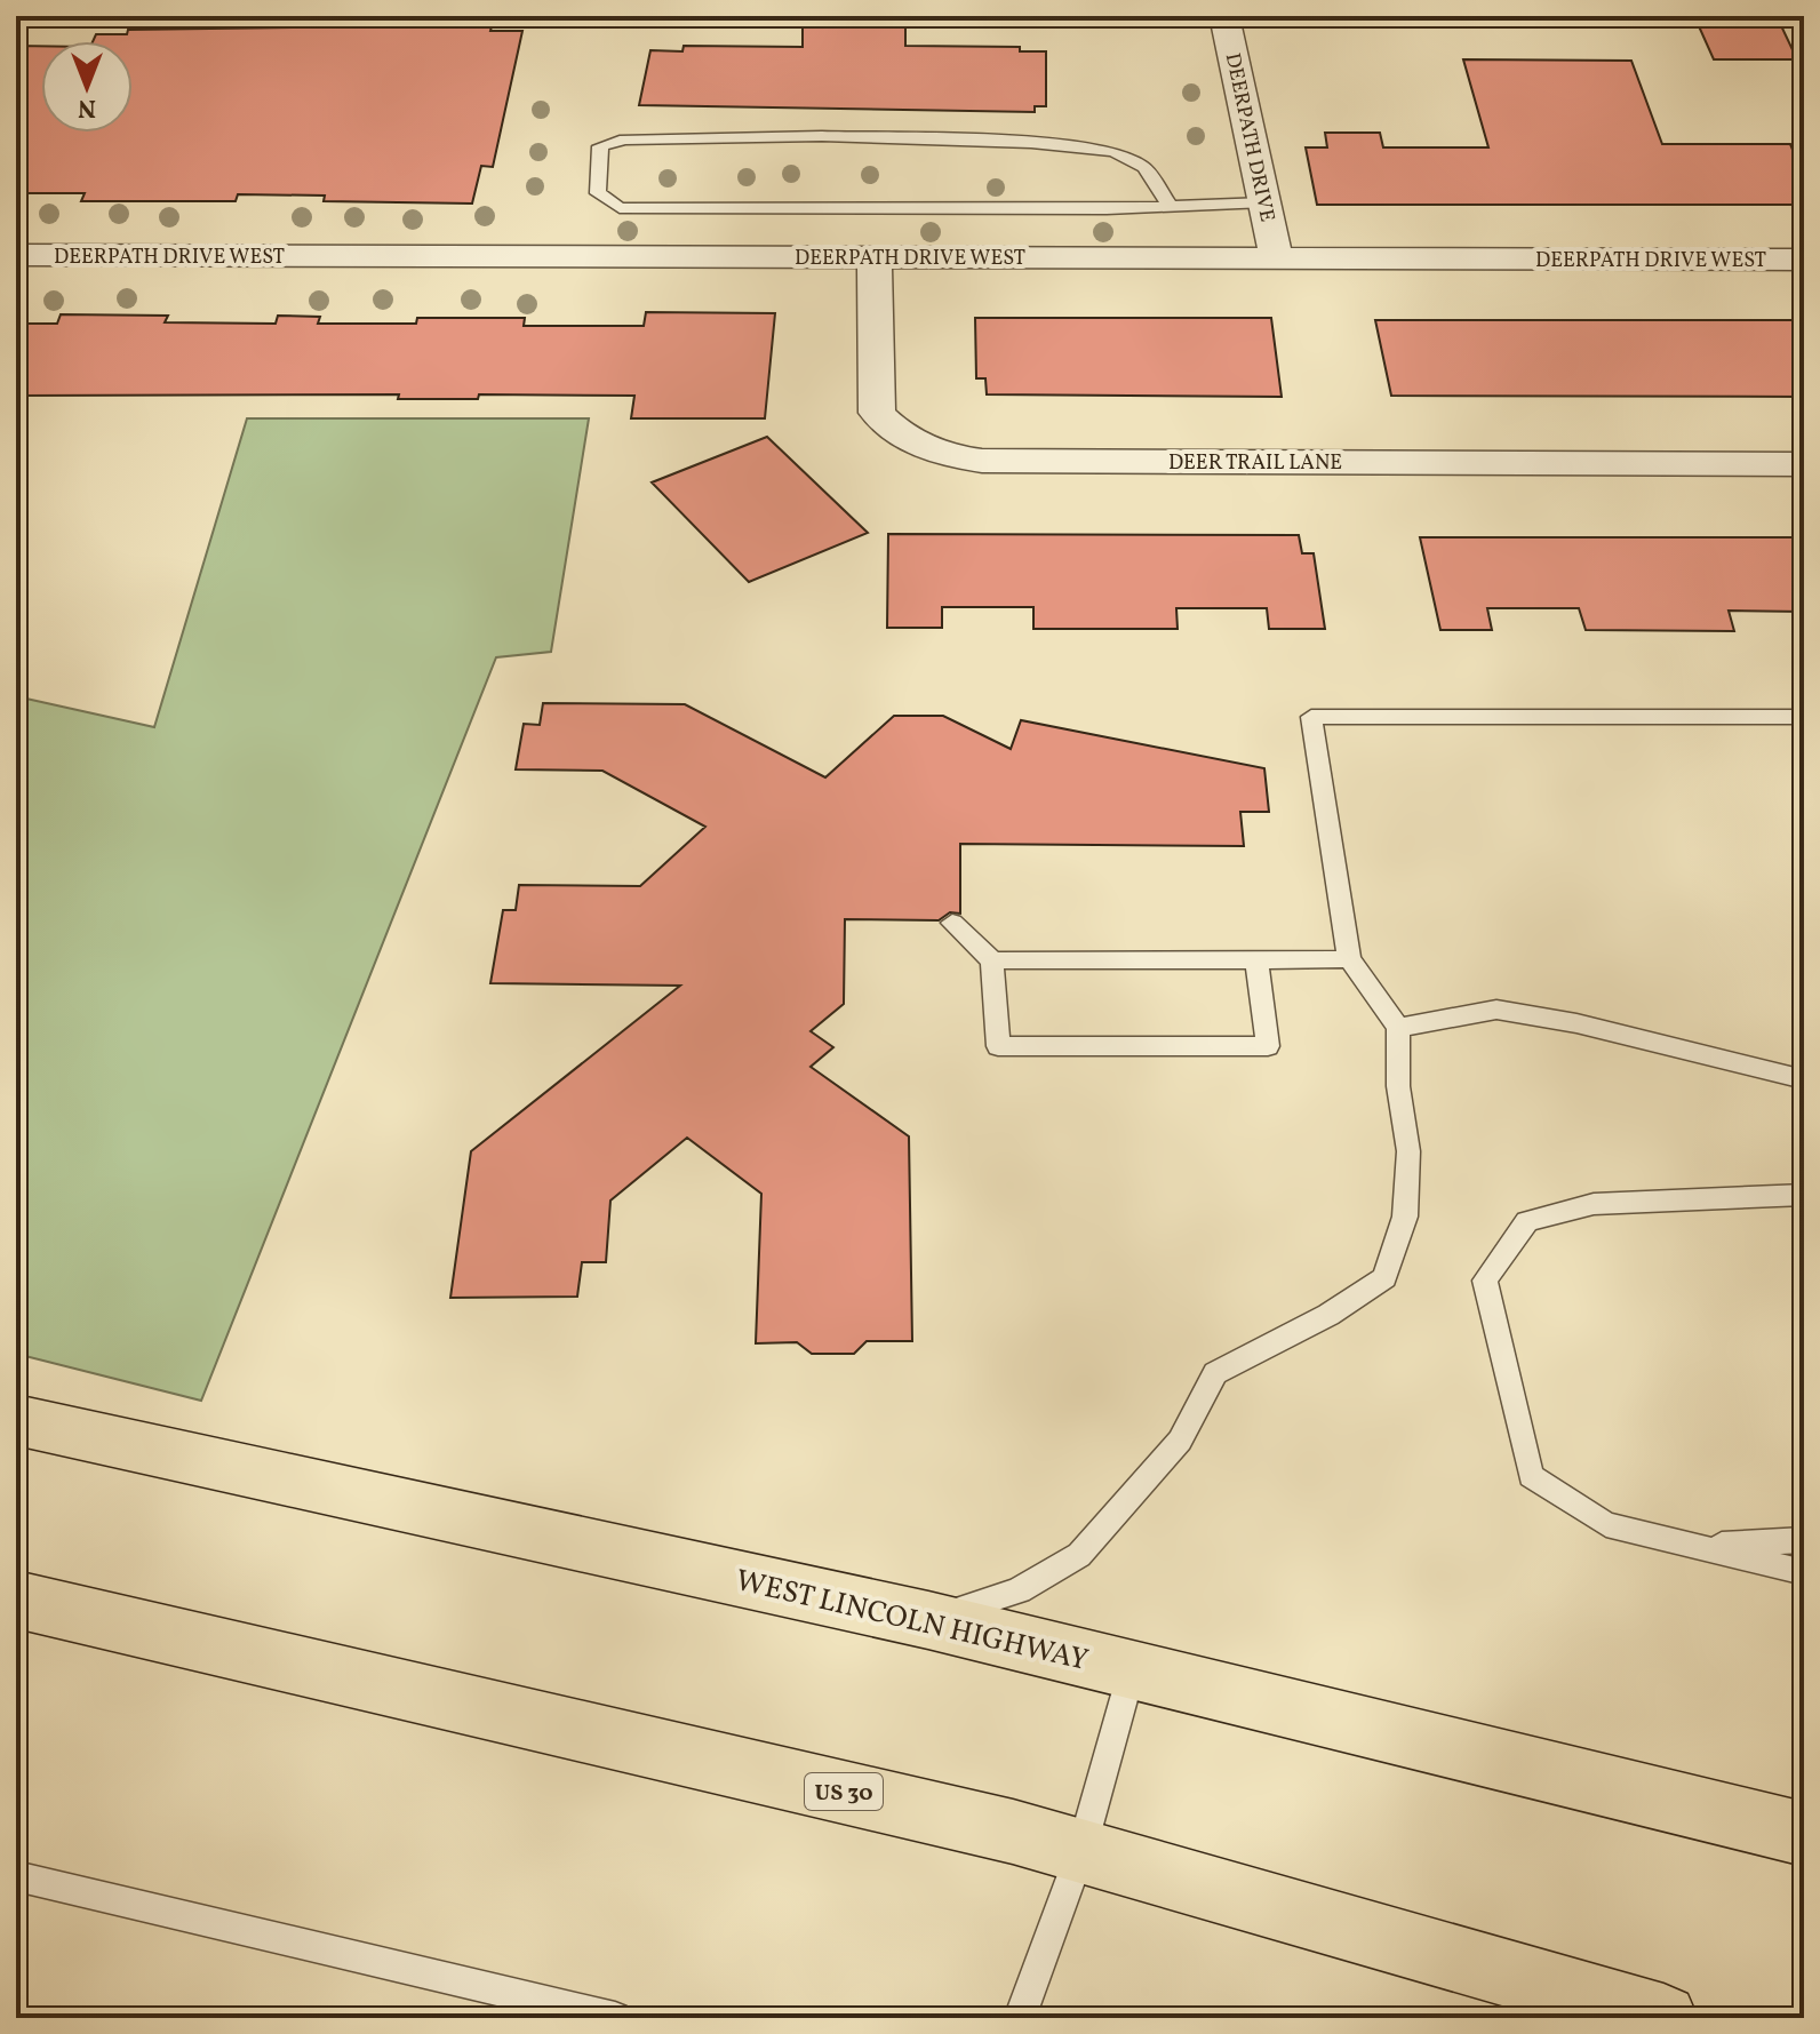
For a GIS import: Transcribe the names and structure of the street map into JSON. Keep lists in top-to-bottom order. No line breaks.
{"streets":{"main road":["WEST LINCOLN HIGHWAY","US 30"],"street":["DEERPATH DRIVE","DEERPATH DRIVE WEST","DEER TRAIL LANE"]},"crossings":[["DEERPATH DRIVE","DEERPATH DRIVE WEST"],["DEERPATH DRIVE WEST","DEER TRAIL LANE"]],"north":"bottom"}
